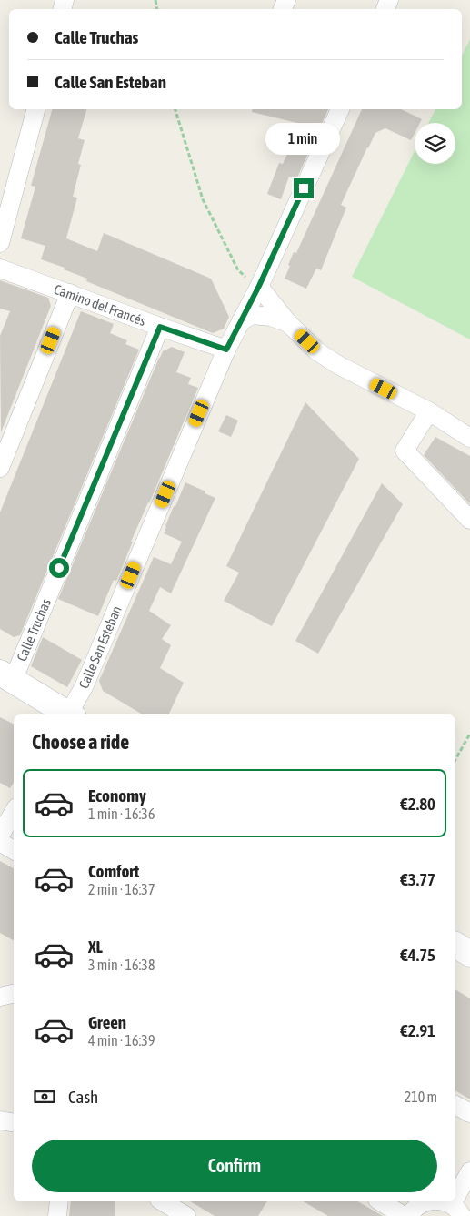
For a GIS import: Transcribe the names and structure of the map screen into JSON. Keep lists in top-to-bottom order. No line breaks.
{"streets":{"street":["Camino del Francés","Calle Truchas","Calle San Esteban"]},"crossings":[["Camino del Francés","Calle Truchas"],["Camino del Francés","Calle San Esteban"]],"page":{"banner":["Calle Truchas","Calle San Esteban"],"bubble":"1 min","heading":"Choose a ride","list":[{"name":"Economy","note":"1 min · 16:36","value":"€2.80"},{"name":"Comfort","note":"2 min · 16:37","value":"€3.77"},{"name":"XL","note":"3 min · 16:38","value":"€4.75"},{"name":"Green","note":"4 min · 16:39","value":"€2.91"}],"pay":["Cash","210 m"],"buttons":"Confirm"}}
